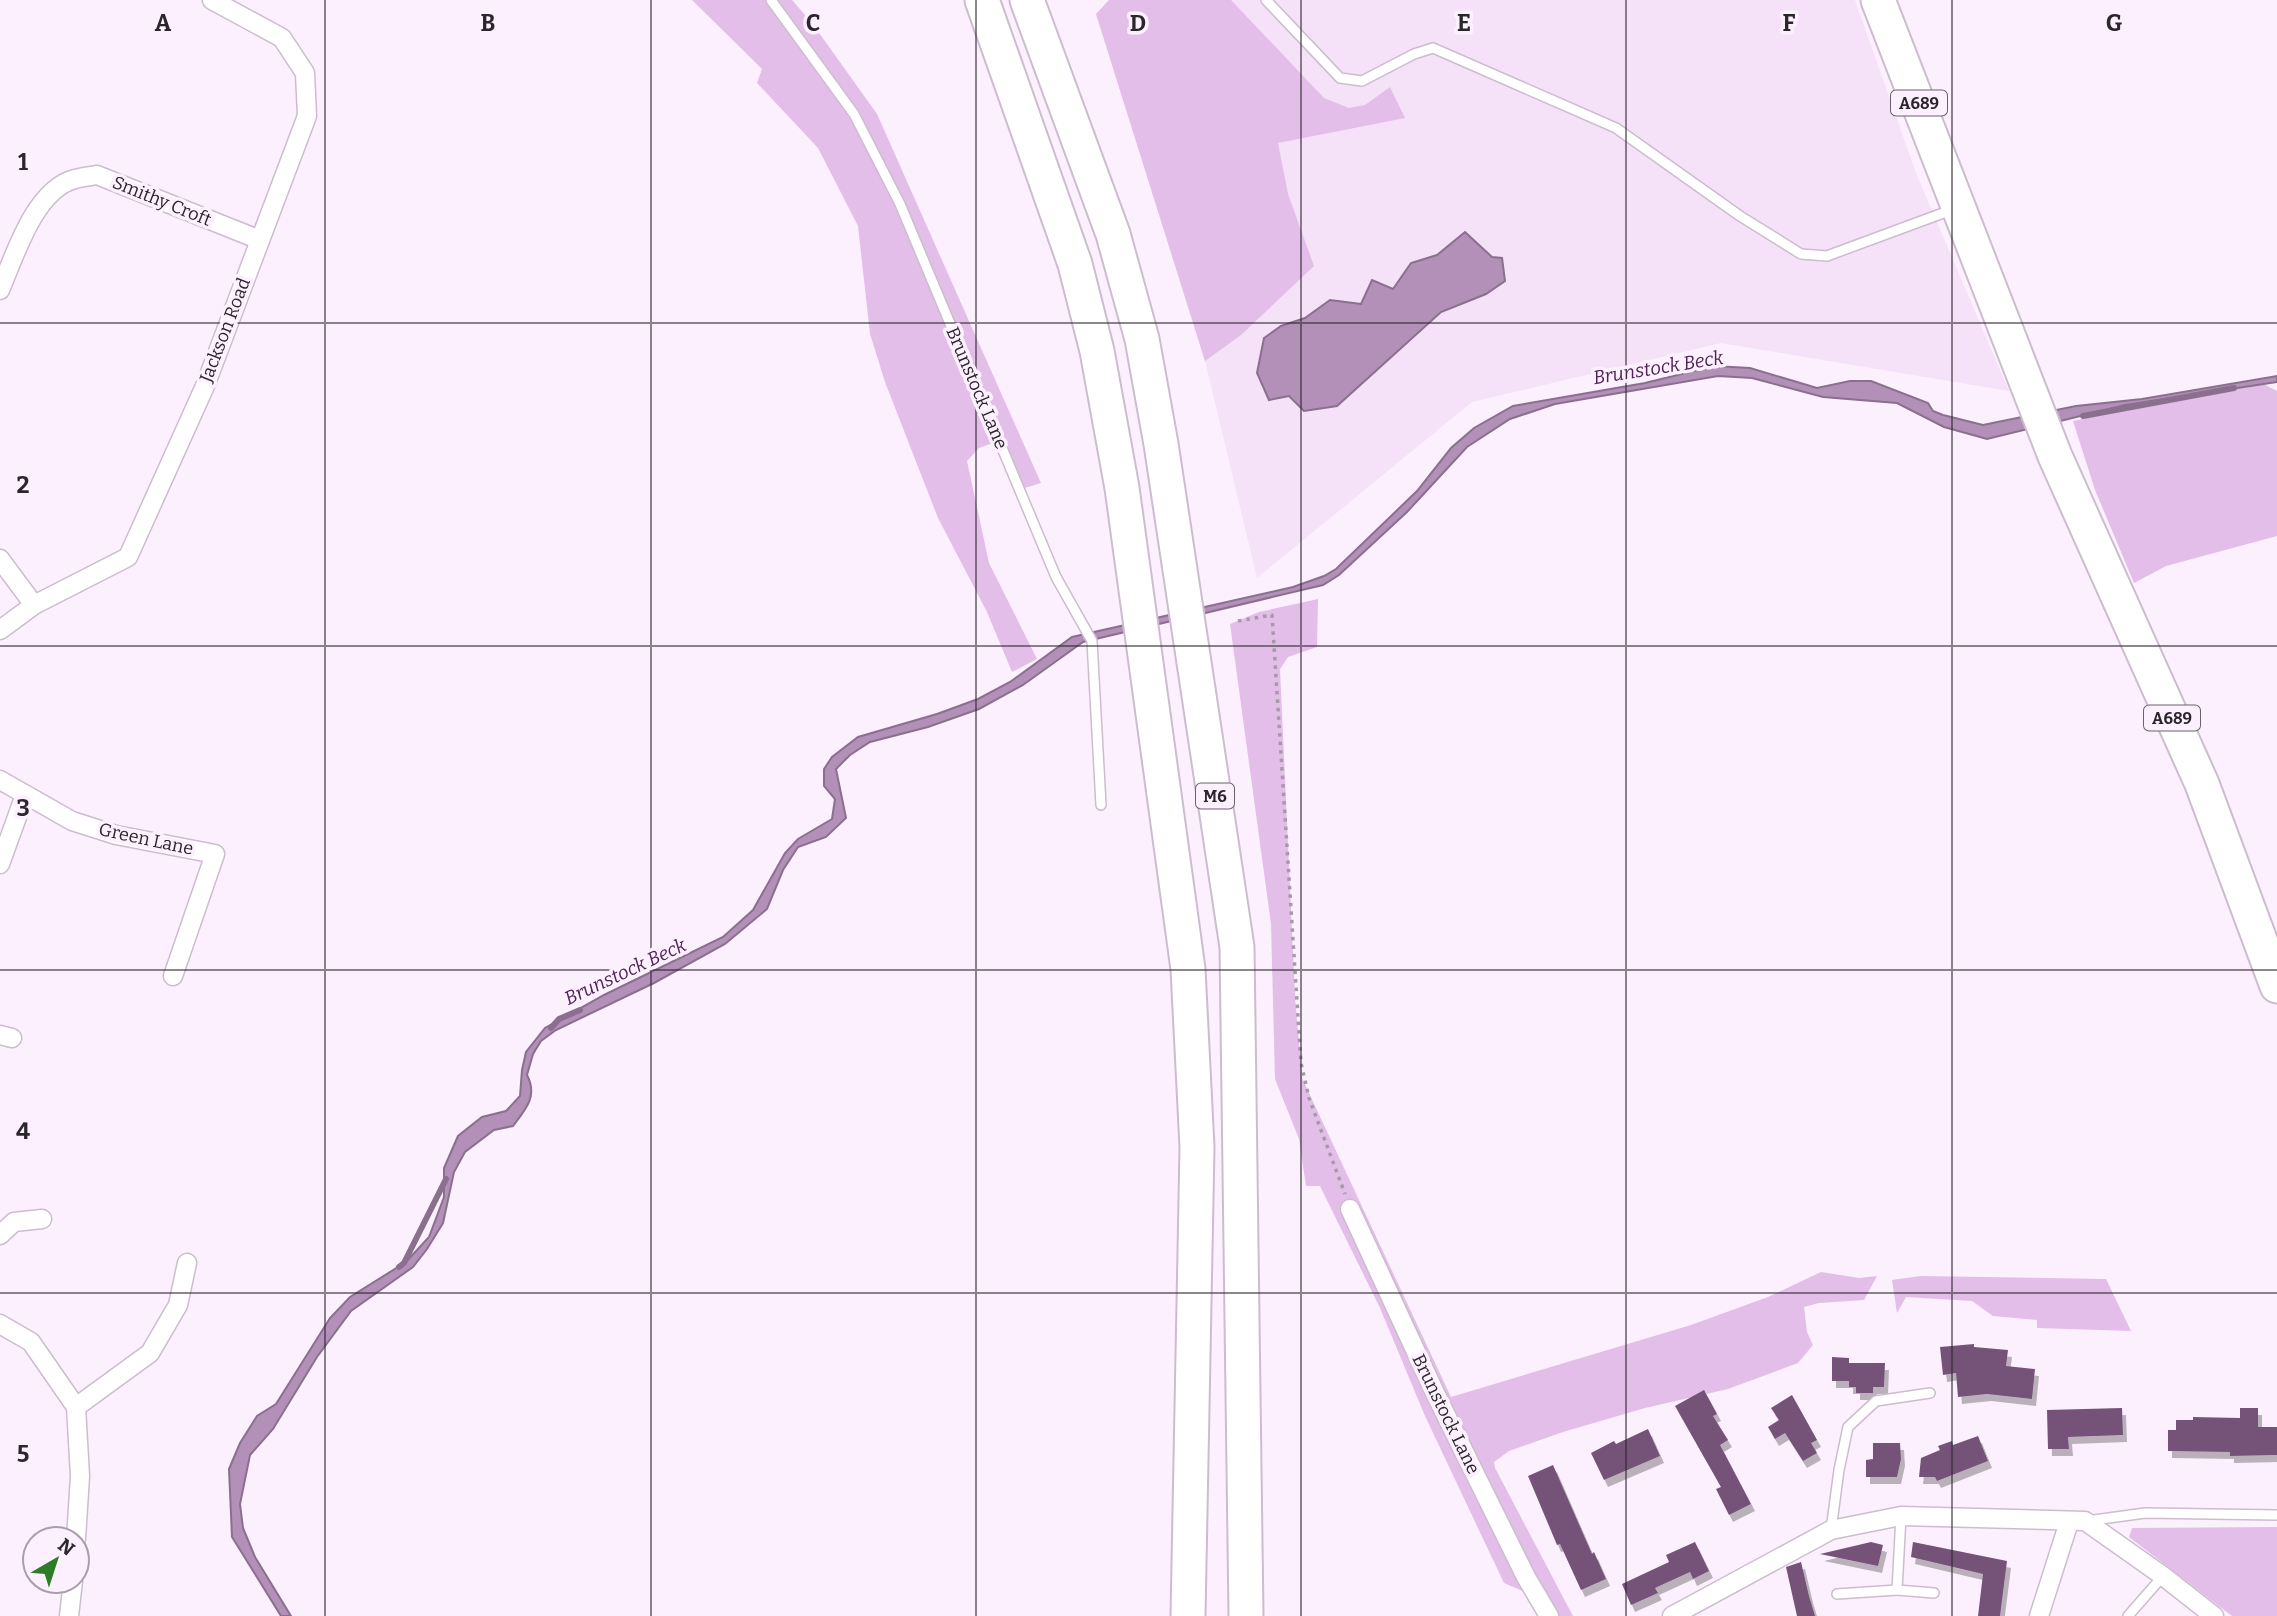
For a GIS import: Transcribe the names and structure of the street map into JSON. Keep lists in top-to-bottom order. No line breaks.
{"streets":{"highway":["A689","M6"],"street":["Smithy Croft","Jackson Road","Brunstock Lane","Green Lane"]},"crossings":[["Smithy Croft","Jackson Road"]],"water":["Brunstock Beck"],"north":"top right","grid":{"columns":["A","B","C","D","E","F","G"],"rows":["1","2","3","4","5"]}}
